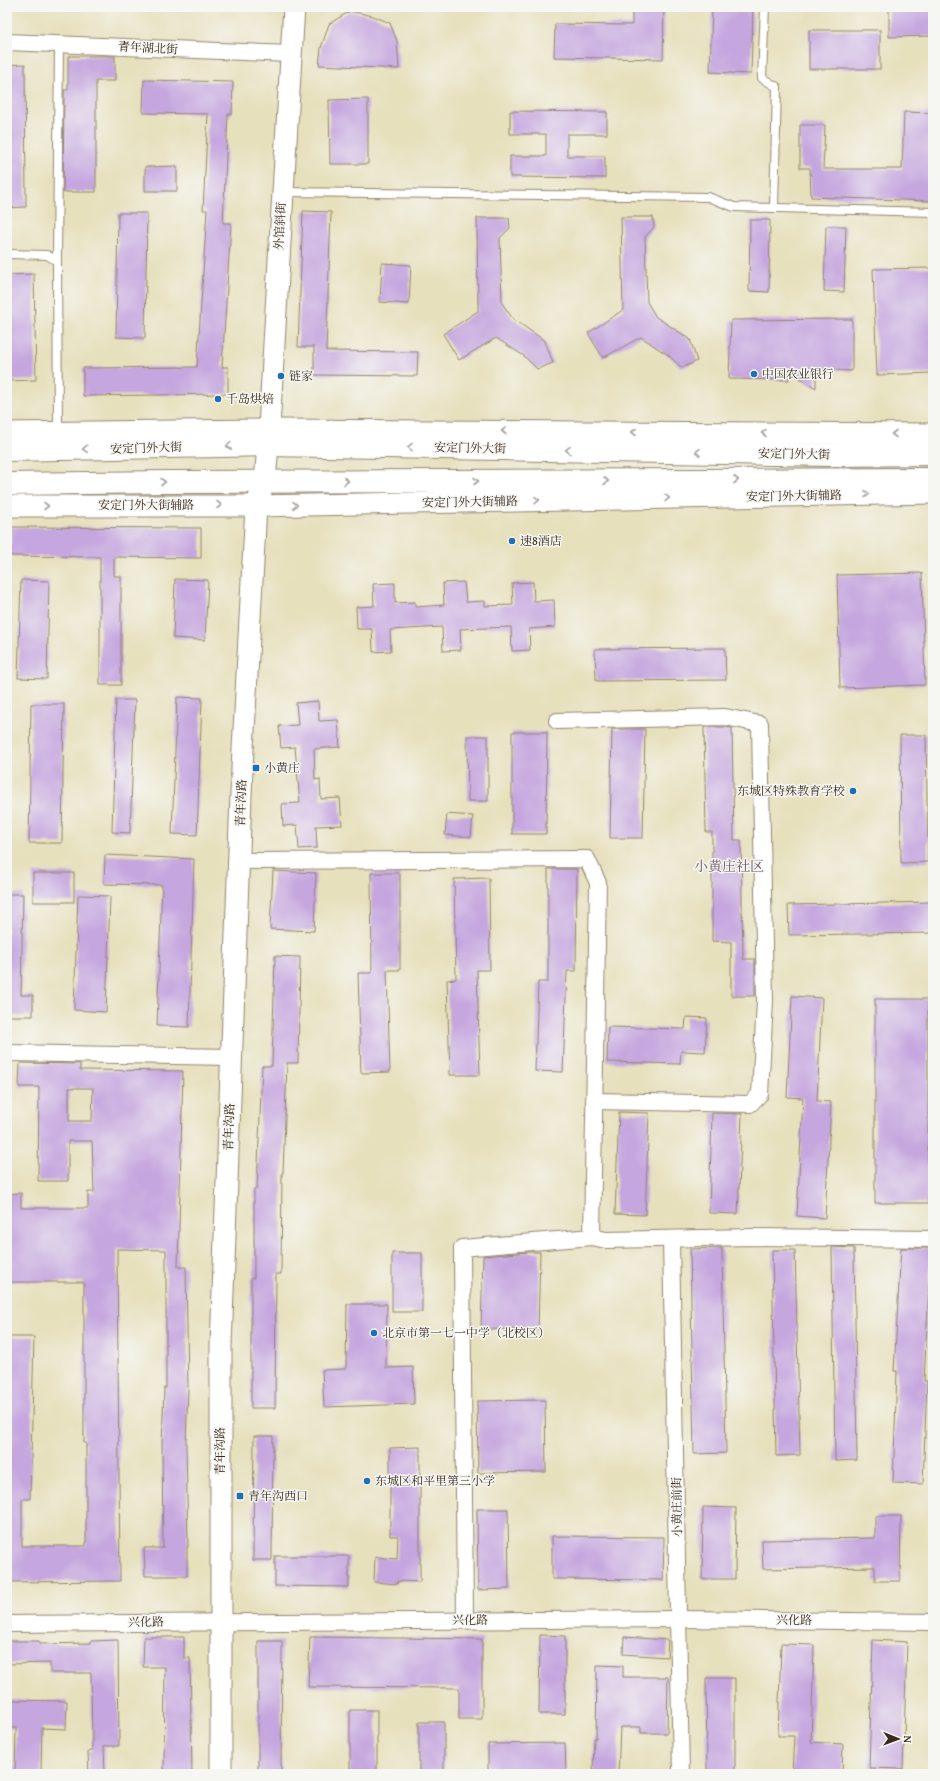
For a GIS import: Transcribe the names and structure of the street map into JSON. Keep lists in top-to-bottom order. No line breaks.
{"streets":{"main road":["安定门外大街"],"street":["青年湖北街","外馆斜街","安定门外大街辅路","青年沟路","小黄庄前街","兴化路"]},"crossings":[["青年湖北街","外馆斜街"],["外馆斜街","安定门外大街"],["外馆斜街","青年沟路"],["安定门外大街辅路","青年沟路"],["青年沟路","兴化路"],["小黄庄前街","兴化路"]],"districts":["小黄庄社区"],"places":{"other":["中国农业银行","链家","千岛烘焙","速8酒店","东城区特殊教育学校","北京市第一七一中学（北校区）","东城区和平里第三小学"],"transit":["小黄庄","青年沟西口"]},"north":"right"}
